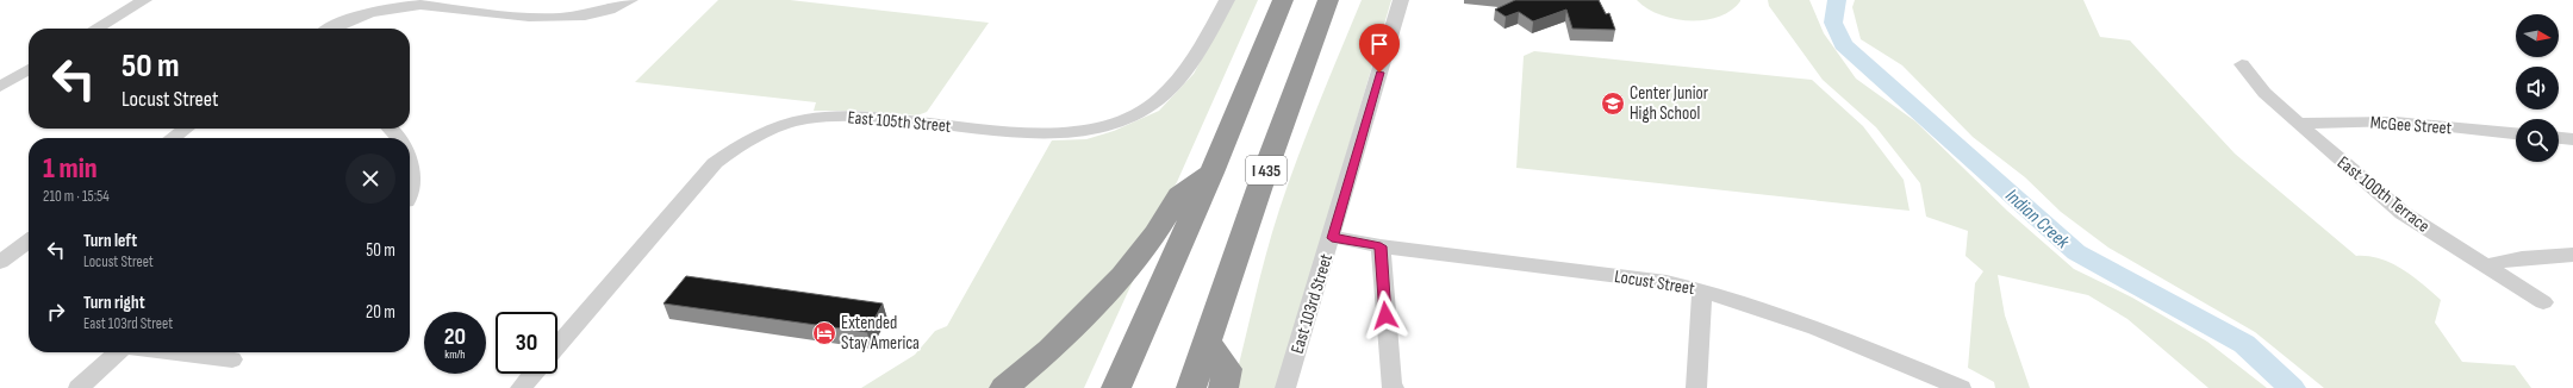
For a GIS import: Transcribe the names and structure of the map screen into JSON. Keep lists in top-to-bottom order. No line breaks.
{"streets":{"highway":["I 435"],"street":["East 105th Street","McGee Street","East 100th Terrace","Locust Street","East 103rd Street"]},"crossings":[["McGee Street","East 100th Terrace"],["Locust Street","East 103rd Street"]],"water":["Indian Creek"],"places":{"school or university":["Center Junior High School"],"hotel":["Extended Stay America"]},"north":"right","page":{"turn":["50 m","Locust Street"],"heading":["1 min","210 m · 15:54"],"list":[{"name":"Turn left","note":"Locust Street","value":"50 m"},{"name":"Turn right","note":"East 103rd Street","value":"20 m"}],"speed":"20 km/h","limit":"30"}}
